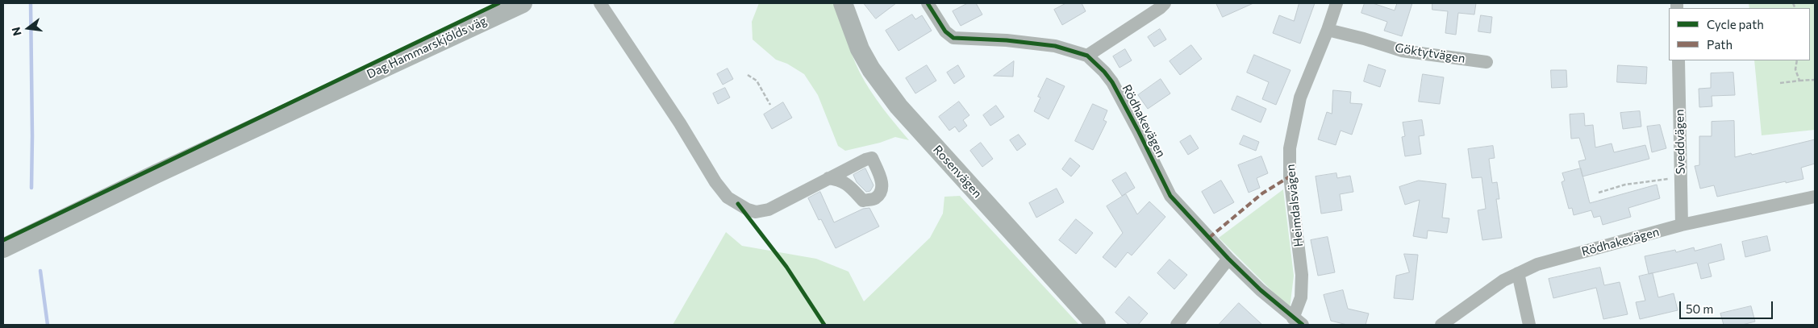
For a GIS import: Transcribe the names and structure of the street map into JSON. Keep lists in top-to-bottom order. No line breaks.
{"streets":{"main road":["Dag Hammarskjölds väg","Rosenvägen"],"street":["Göktytvägen","Rödhakevägen","Sveddvägen","Heimdalsvägen"]},"crossings":[["Göktytvägen","Heimdalsvägen"],["Rödhakevägen","Sveddvägen"],["Rödhakevägen","Heimdalsvägen"]],"legend":["Cycle path","Path"],"scale_bar":"50 m","north":"left"}
